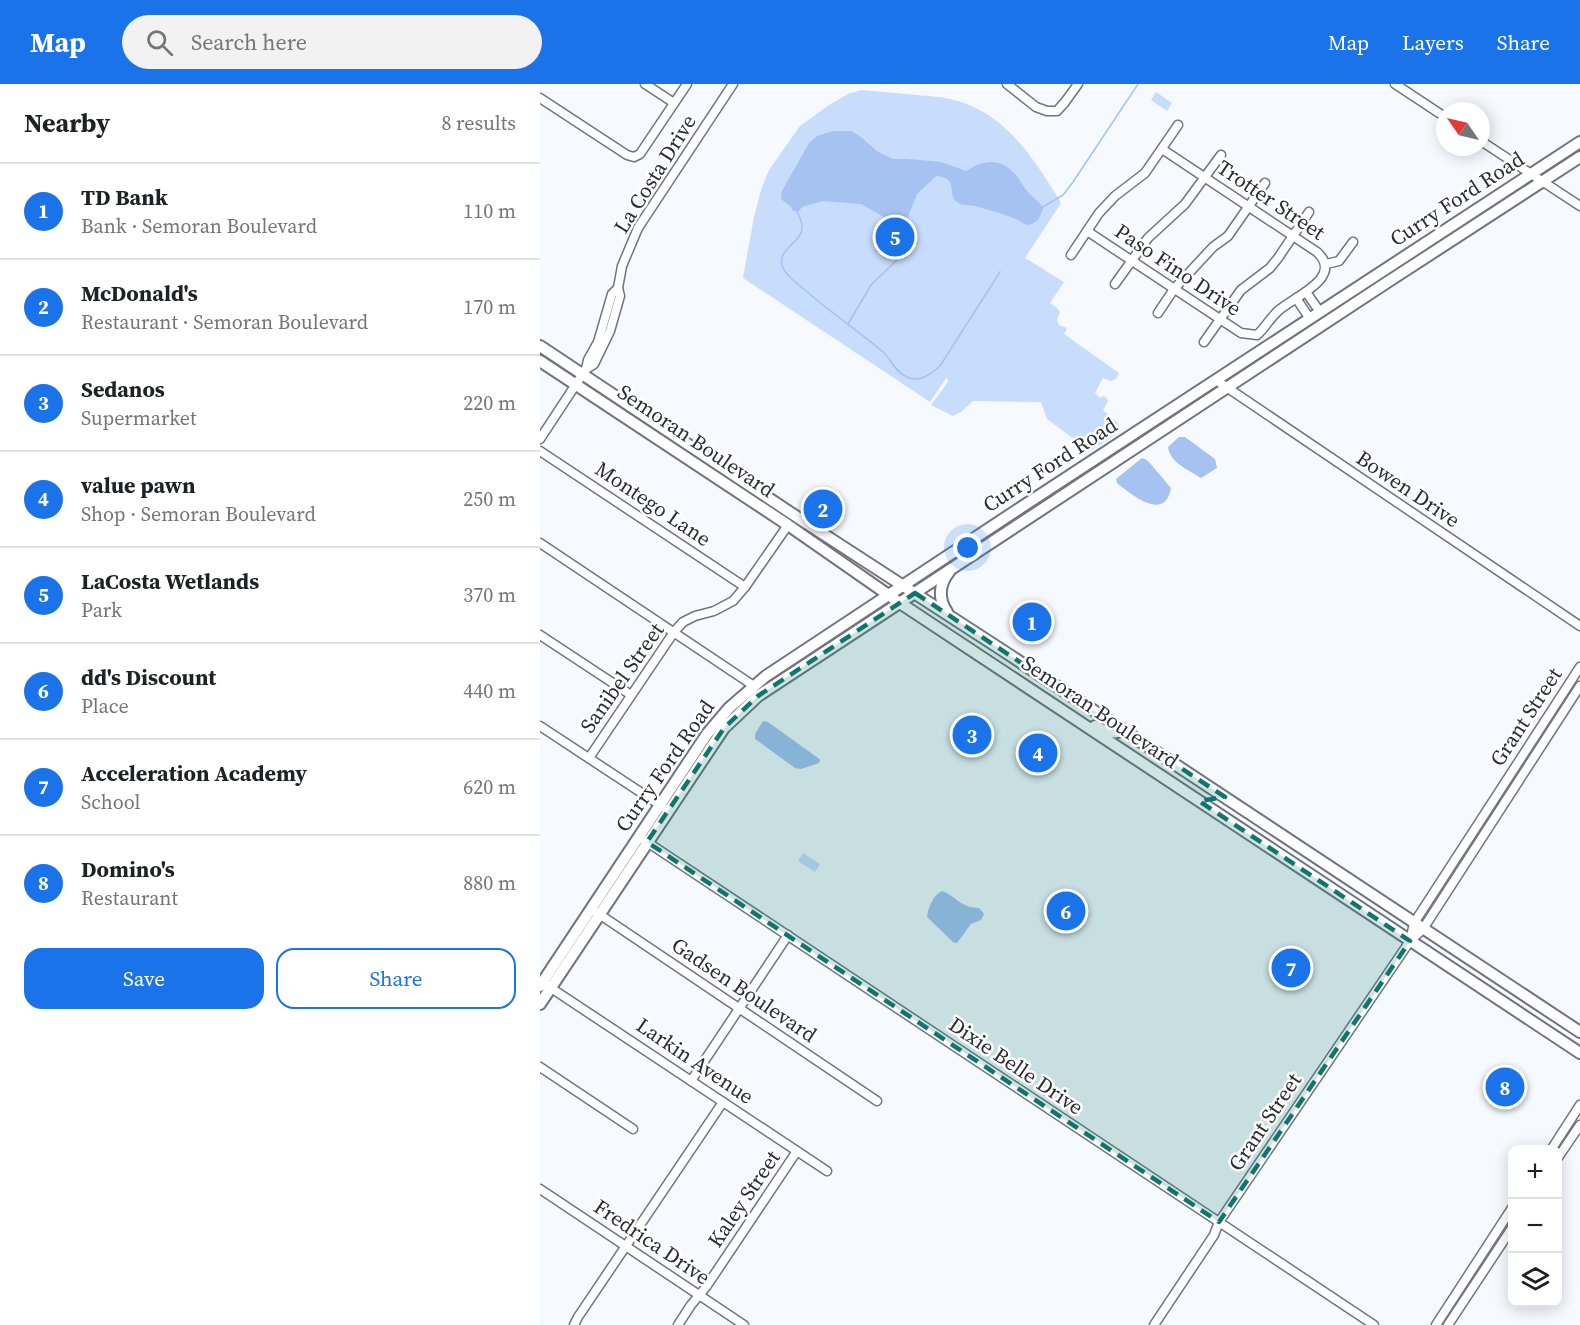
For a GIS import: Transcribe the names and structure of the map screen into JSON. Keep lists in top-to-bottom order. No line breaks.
{"streets":{"main road":["Curry Ford Road","Semoran Boulevard"],"street":["La Costa Drive","Trotter Street","Paso Fino Drive","Bowen Drive","Montego Lane","Sanibel Street","Grant Street","Gadsen Boulevard","Larkin Avenue","Dixie Belle Drive","Kaley Street","Fredrica Drive"]},"crossings":[["La Costa Drive","Semoran Boulevard"],["Curry Ford Road","Semoran Boulevard"],["Curry Ford Road","Bowen Drive"],["Curry Ford Road","Gadsen Boulevard"],["Curry Ford Road","Larkin Avenue"],["Curry Ford Road","Dixie Belle Drive"],["Trotter Street","Paso Fino Drive"],["Semoran Boulevard","Sanibel Street"],["Semoran Boulevard","Grant Street"],["Montego Lane","Sanibel Street"],["Grant Street","Dixie Belle Drive"],["Larkin Avenue","Kaley Street"],["Kaley Street","Fredrica Drive"]],"north":"top left","page":{"header":"Map","search":"Search here","nav":["Map","Layers","Share"],"heading":["Nearby","8 results"],"list":[{"mark":"1","name":"TD Bank","note":"Bank · Semoran Boulevard","value":"110 m"},{"mark":"2","name":"McDonald's","note":"Restaurant · Semoran Boulevard","value":"170 m"},{"mark":"3","name":"Sedanos","note":"Supermarket","value":"220 m"},{"mark":"4","name":"value pawn","note":"Shop · Semoran Boulevard","value":"250 m"},{"mark":"5","name":"LaCosta Wetlands","note":"Park","value":"370 m"},{"mark":"6","name":"dd's Discount","note":"Place","value":"440 m"},{"mark":"7","name":"Acceleration Academy","note":"School","value":"620 m"},{"mark":"8","name":"Domino's","note":"Restaurant","value":"880 m"}],"pins":["5","2","1","3","4","6","7","8"],"buttons":["Save","Share"],"map_buttons":["+","−"]}}
